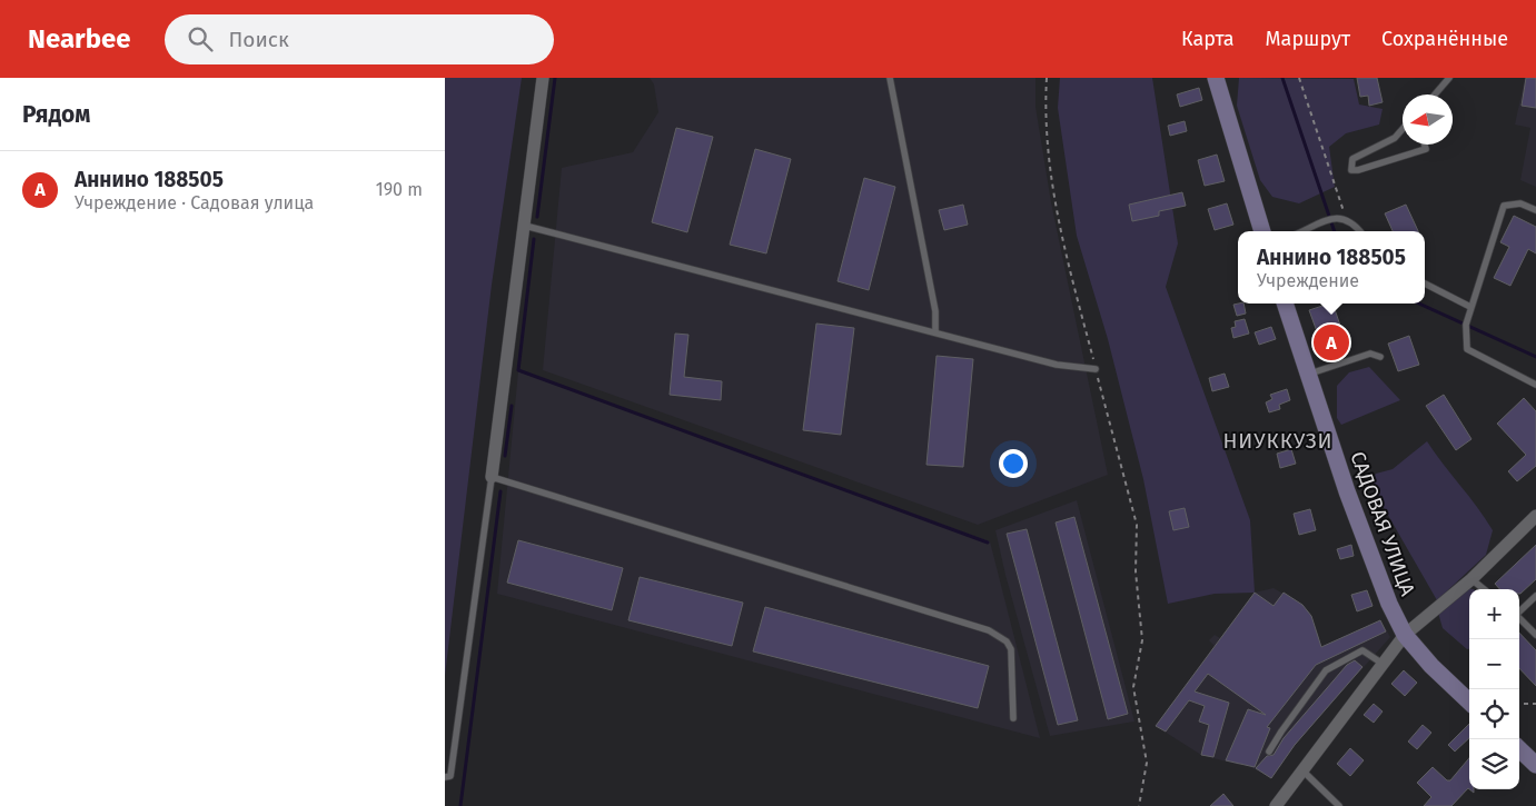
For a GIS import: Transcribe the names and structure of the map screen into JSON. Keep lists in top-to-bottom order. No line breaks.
{"streets":{"main road":["САДОВАЯ УЛИЦА"]},"districts":["НИУККУЗИ"],"north":"left","page":{"header":"Nearbee","search":"Поиск","nav":["Карта","Маршрут","Сохранённые"],"heading":"Рядом","list":[{"mark":"A","name":"Аннино 188505","note":"Учреждение · Садовая улица","value":"190 m"}],"popup":["Аннино 188505","Учреждение"],"pins":"A","map_buttons":["+","−"]}}
